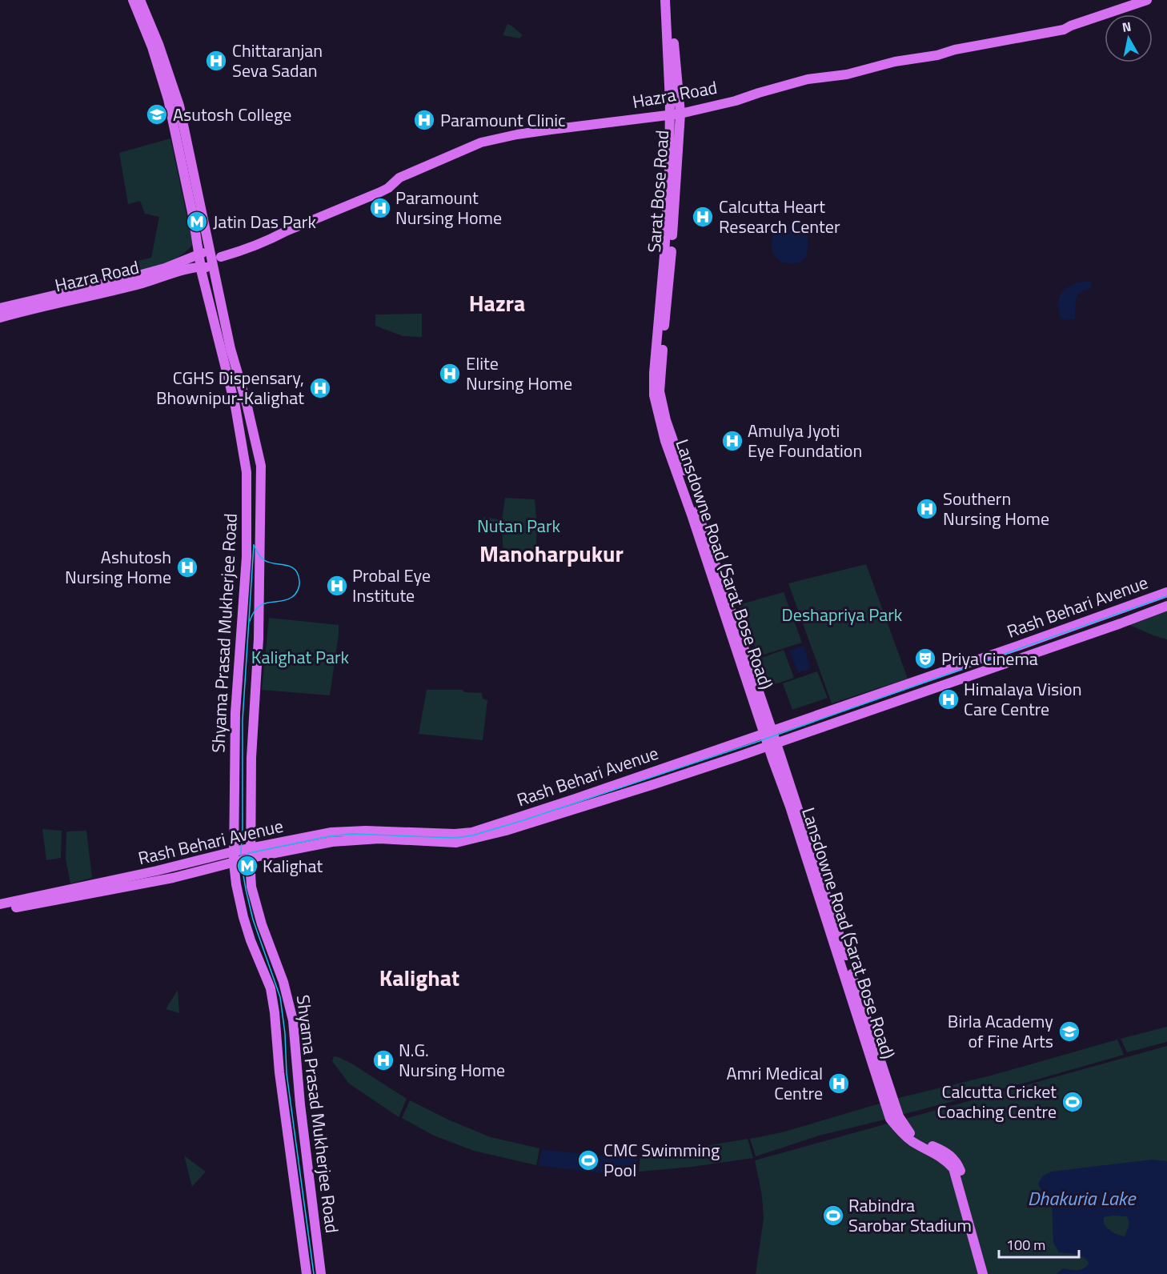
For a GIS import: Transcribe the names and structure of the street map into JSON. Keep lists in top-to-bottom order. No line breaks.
{"streets":{"main road":["Hazra Road","Sarat Bose Road","Lansdowne Road (Sarat Bose Road)","Rash Behari Avenue","Shyama Prasad Mukherjee Road"]},"crossings":[["Hazra Road","Sarat Bose Road"],["Hazra Road","Lansdowne Road (Sarat Bose Road)"],["Hazra Road","Shyama Prasad Mukherjee Road"],["Sarat Bose Road","Lansdowne Road (Sarat Bose Road)"],["Lansdowne Road (Sarat Bose Road)","Rash Behari Avenue"],["Rash Behari Avenue","Shyama Prasad Mukherjee Road"]],"districts":["Hazra","Manoharpukur","Kalighat"],"water":["Dhakuria Lake"],"parks":["Nutan Park","Deshapriya Park","Kalighat Park"],"places":{"hospital":["Chittaranjan Seva Sadan","Paramount Clinic","Paramount Nursing Home","Calcutta Heart Research Center","Elite Nursing Home","CGHS Dispensary, Bhownipur-Kalighat","Amulya Jyoti Eye Foundation","Southern Nursing Home","Ashutosh Nursing Home","Probal Eye Institute","Himalaya Vision Care Centre","N.G. Nursing Home","Amri Medical Centre"],"school or university":["Asutosh College","Birla Academy of Fine Arts"],"metro station":["Jatin Das Park","Kalighat"],"theatre":["Priya Cinema"],"sports":["Calcutta Cricket Coaching Centre","CMC Swimming Pool","Rabindra Sarobar Stadium"]},"scale_bar":"100 m","north":"top"}
